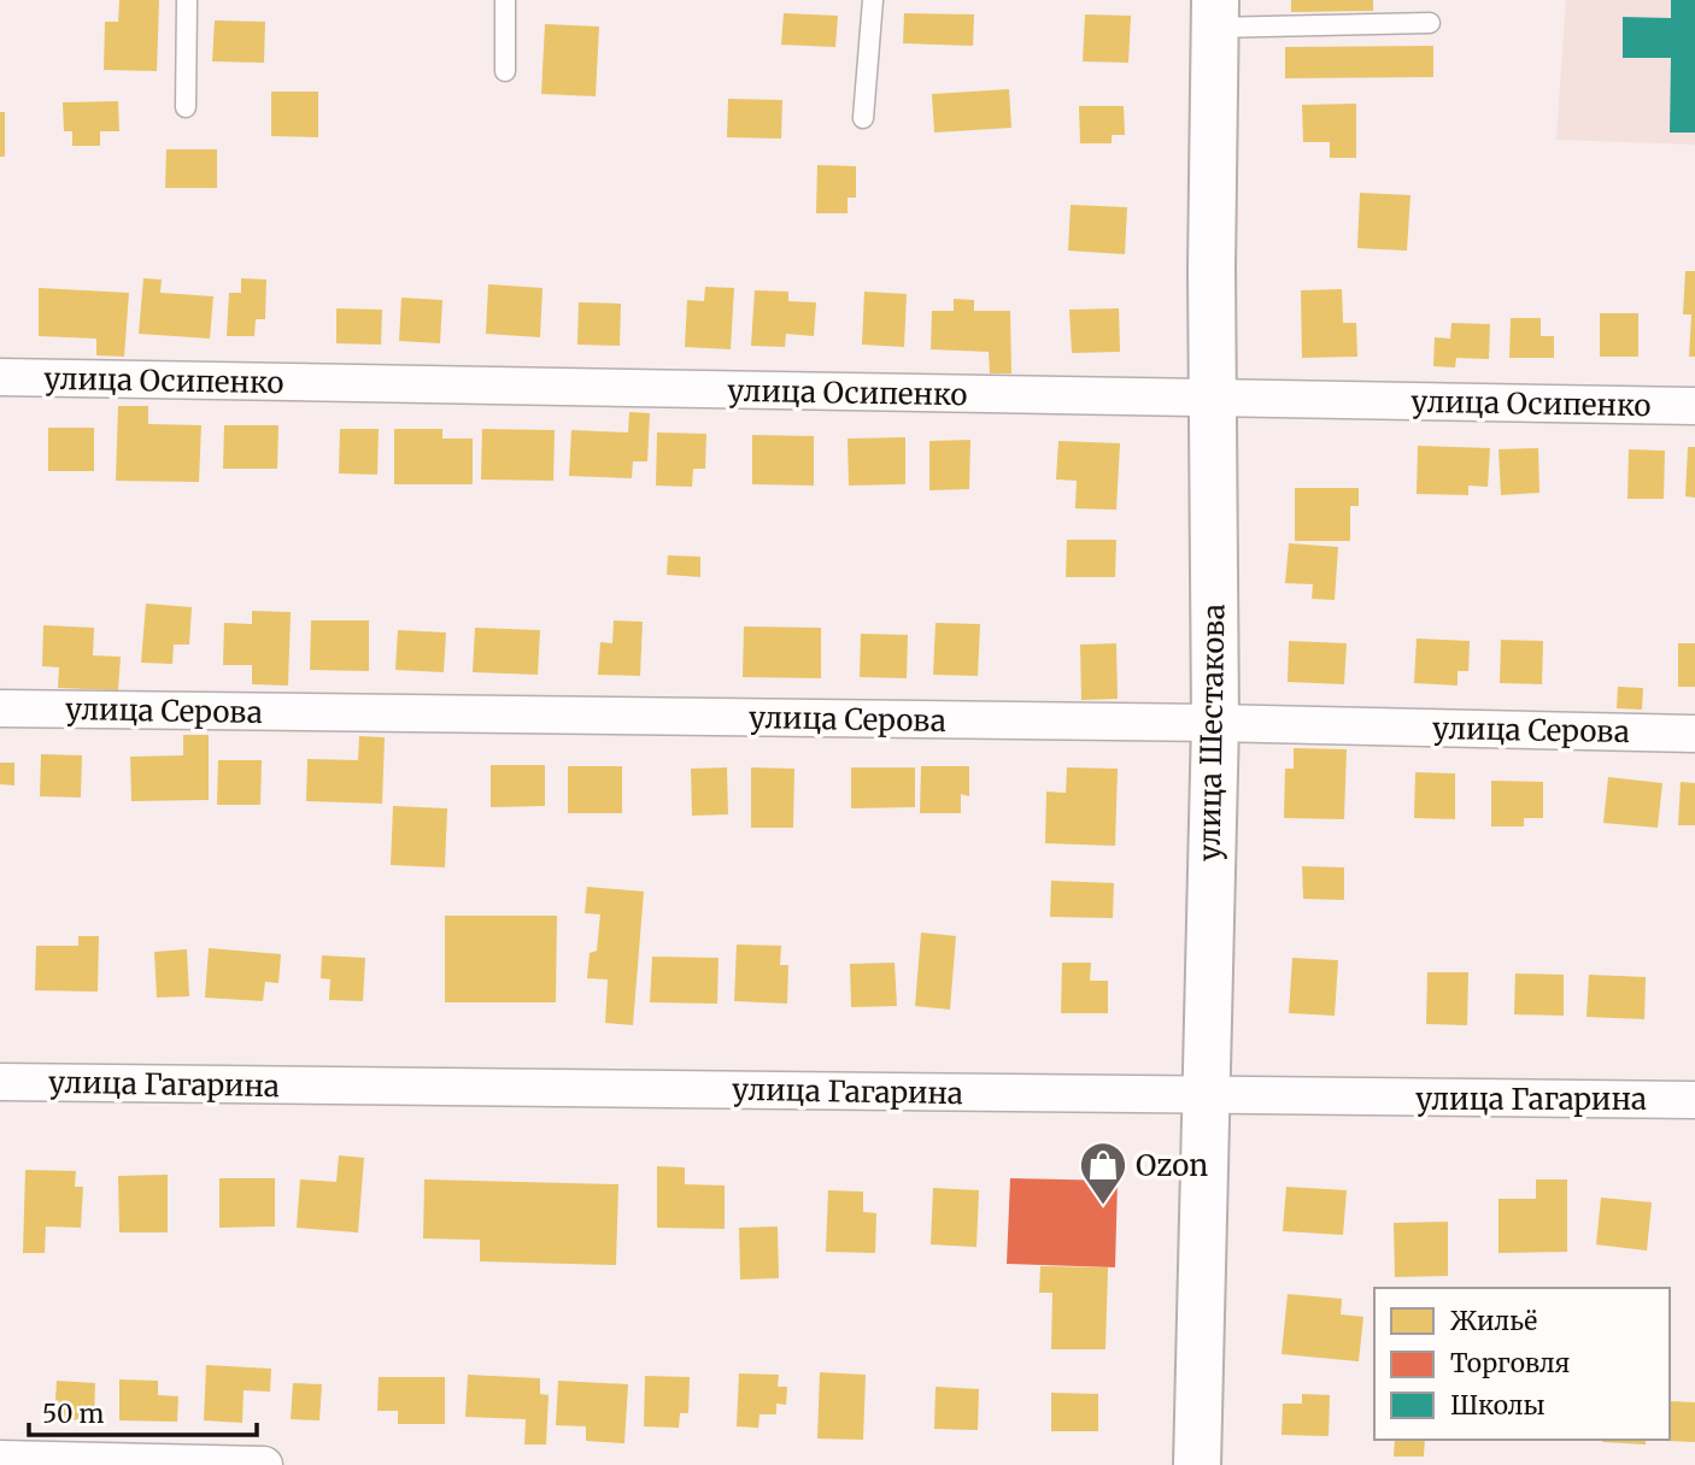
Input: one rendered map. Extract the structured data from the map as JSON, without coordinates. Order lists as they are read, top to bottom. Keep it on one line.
{"streets":{"main road":["улица Шестакова"],"street":["улица Осипенко","улица Серова","улица Гагарина"]},"crossings":[["улица Осипенко","улица Шестакова"],["улица Серова","улица Шестакова"],["улица Шестакова","улица Гагарина"]],"places":{"shop":["Ozon"]},"legend":["Жильё","Торговля","Школы"],"scale_bar":"50 m"}
